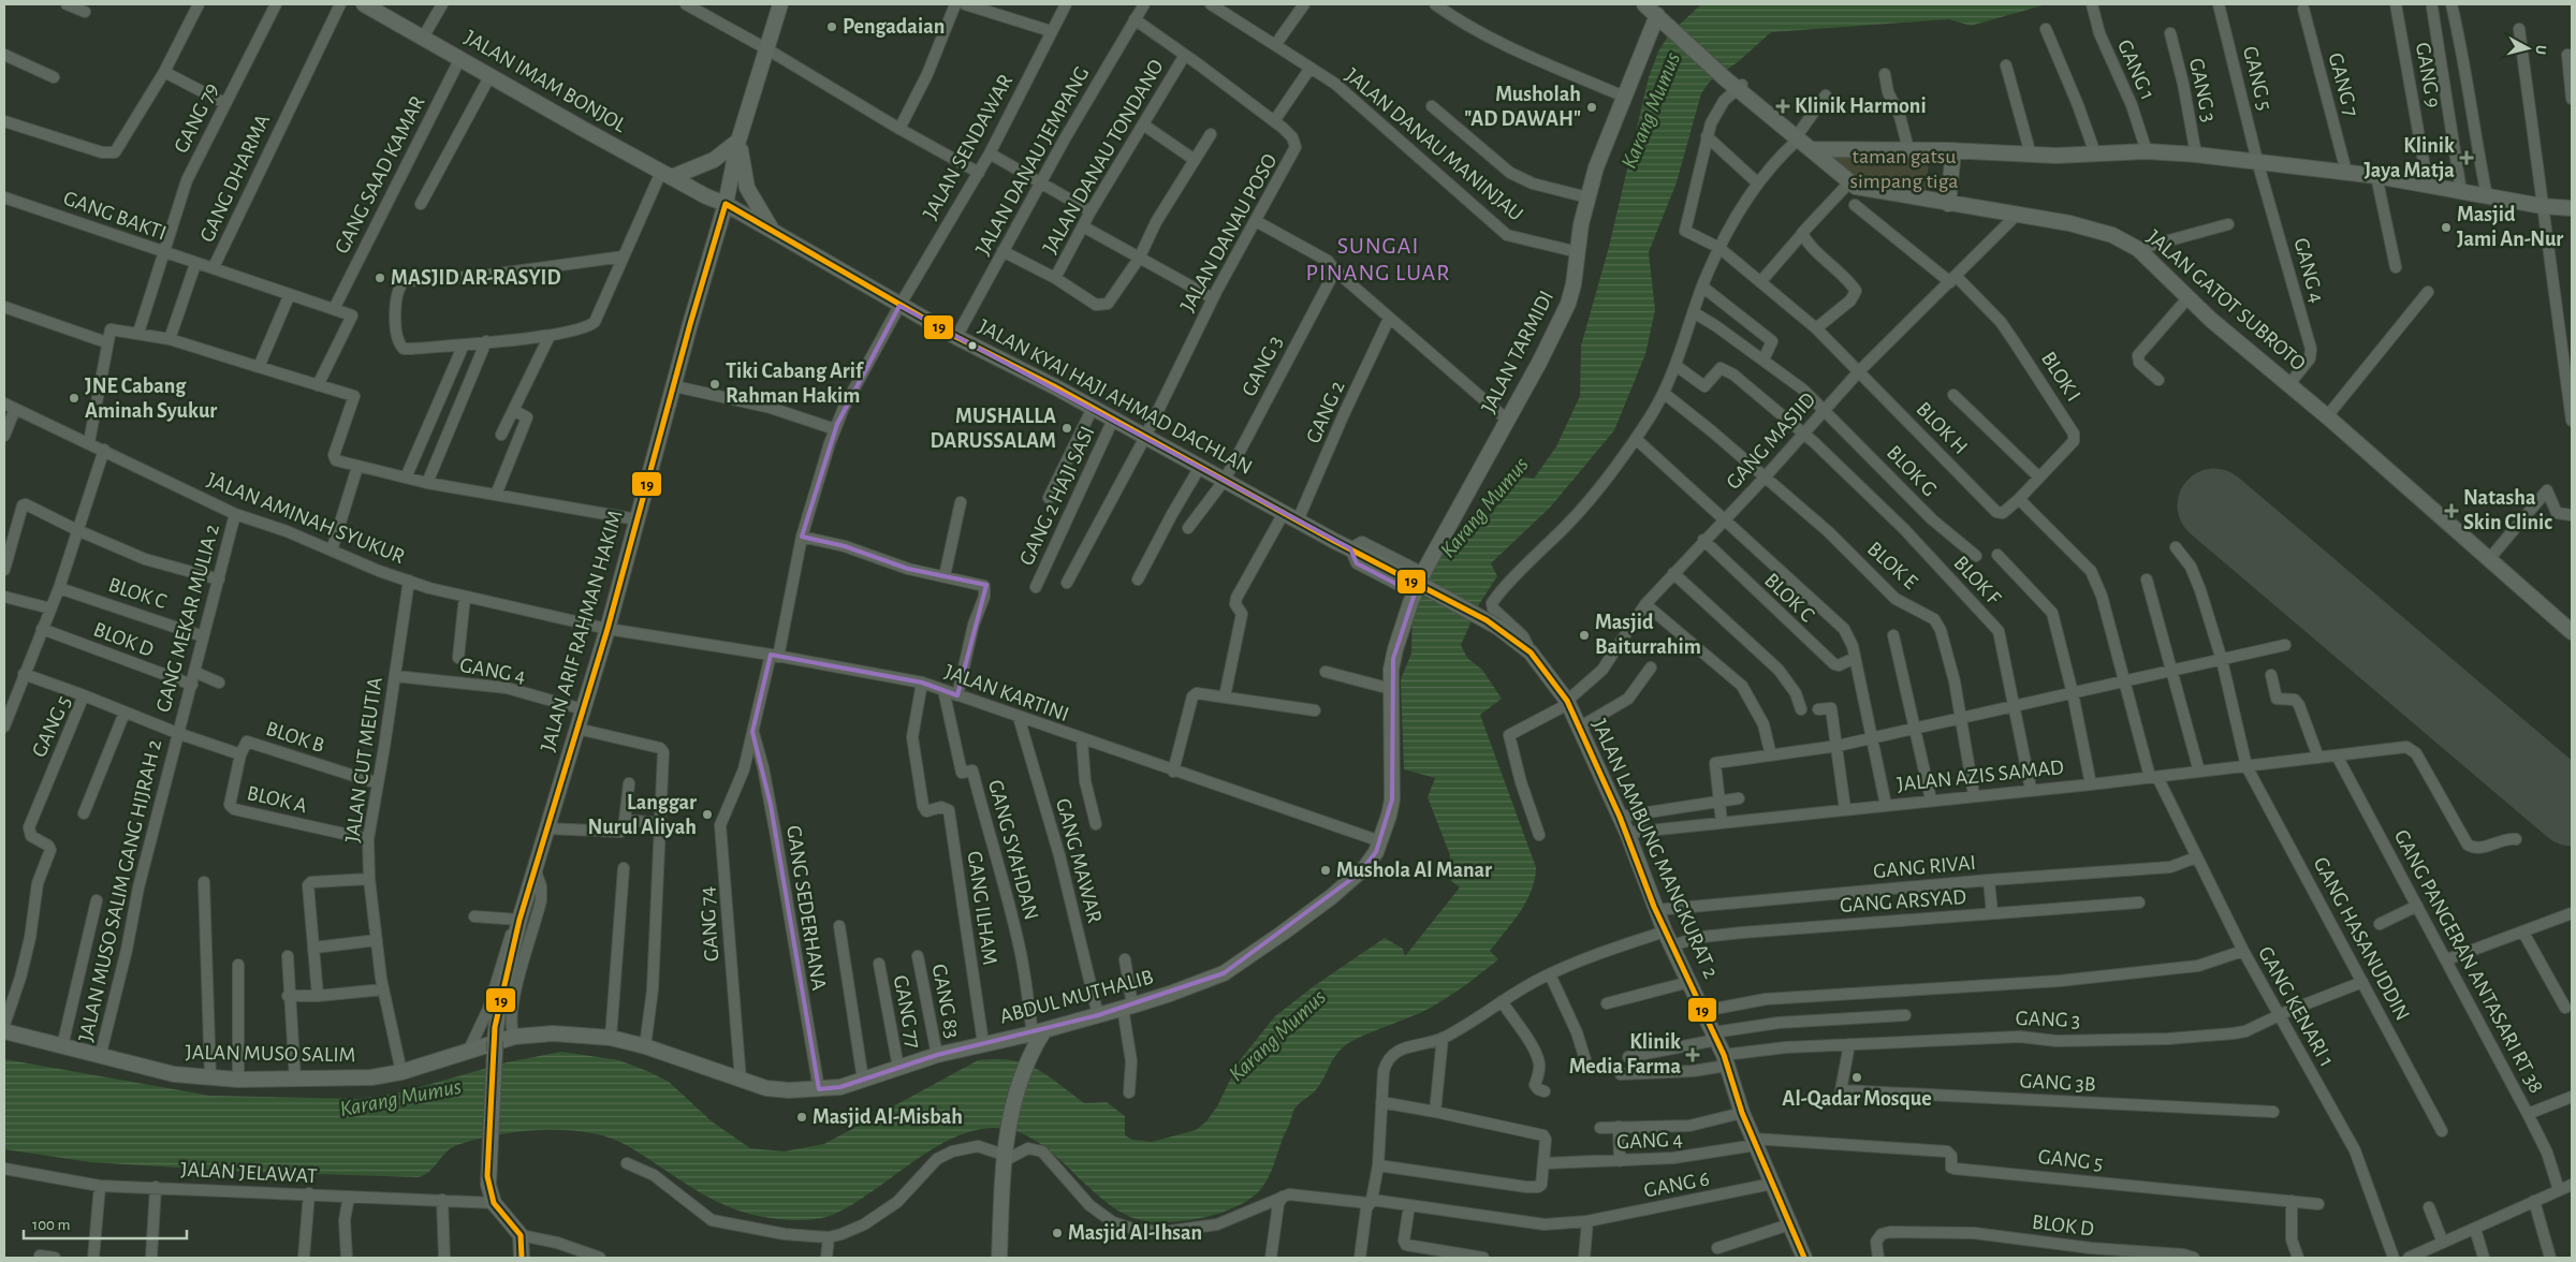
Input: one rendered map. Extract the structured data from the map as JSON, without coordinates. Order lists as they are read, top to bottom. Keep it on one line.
{"streets":{"street":["GANG 1","GANG 9","GANG 5","JALAN IMAM BONJOL","GANG 7","GANG 3","GANG 79","JALAN DANAU MANINJAU","JALAN SENDAWAR","JALAN DANAU TONDANO","JALAN DANAU JEMPANG","GANG SAAD KAMAR","GANG DHARMA","GANG BAKTI","JALAN DANAU POSO","GANG 4","JALAN GATOT SUBROTO","JALAN TARMIDI","BLOK I","JALAN KYAI HAJI AHMAD DACHLAN","GANG 2","BLOK H","GANG MASJID","BLOK G","GANG 2 HAJI SASI","JALAN AMINAH SYUKUR","BLOK E","BLOK F","BLOK C","GANG MEKAR MULIA 2","JALAN ARIF RAHMAN HAKIM","BLOK D","JALAN KARTINI","BLOK B","JALAN CUT MEUTIA","JALAN AZIS SAMAD","BLOK A","JALAN LAMBUNG MANGKURAT 2","GANG SYAHDAN","GANG MAWAR","GANG RIVAI","JALAN MUSO SALIM GANG HIJRAH 2","GANG ARSYAD","GANG SEDERHANA","GANG ILHAM","GANG 74","GANG HASANUDDIN","GANG PANGERAN ANTASARI RT 38","ABDUL MUTHALIB","GANG 83","GANG KENARI 1","GANG 77","JALAN MUSO SALIM","GANG 3B","JALAN JELAWAT","GANG 6"]},"crossings":[["GANG 5","GANG 4"],["GANG 5","GANG MEKAR MULIA 2"],["GANG 5","JALAN MUSO SALIM GANG HIJRAH 2"],["JALAN IMAM BONJOL","GANG SAAD KAMAR"],["JALAN IMAM BONJOL","JALAN KYAI HAJI AHMAD DACHLAN"],["JALAN IMAM BONJOL","JALAN ARIF RAHMAN HAKIM"],["GANG 3","JALAN KYAI HAJI AHMAD DACHLAN"],["GANG 3","JALAN LAMBUNG MANGKURAT 2"],["GANG 3","GANG HASANUDDIN"],["GANG 3","GANG KENARI 1"],["GANG 3","GANG 3B"],["GANG 79","GANG BAKTI"],["JALAN DANAU MANINJAU","JALAN TARMIDI"],["JALAN SENDAWAR","JALAN KYAI HAJI AHMAD DACHLAN"],["JALAN SENDAWAR","GANG SEDERHANA"],["JALAN DANAU TONDANO","JALAN DANAU POSO"],["JALAN DANAU JEMPANG","JALAN DANAU POSO"],["JALAN DANAU JEMPANG","JALAN KYAI HAJI AHMAD DACHLAN"],["GANG SAAD KAMAR","GANG DHARMA"],["GANG DHARMA","GANG BAKTI"],["JALAN DANAU POSO","JALAN KYAI HAJI AHMAD DACHLAN"],["GANG 4","JALAN GATOT SUBROTO"],["GANG 4","JALAN ARIF RAHMAN HAKIM"],["GANG 4","JALAN CUT MEUTIA"],["GANG 4","JALAN LAMBUNG MANGKURAT 2"],["JALAN GATOT SUBROTO","JALAN TARMIDI"],["JALAN GATOT SUBROTO","GANG MASJID"],["JALAN TARMIDI","ABDUL MUTHALIB"],["BLOK I","BLOK H"],["BLOK I","GANG MASJID"],["BLOK I","GANG KENARI 1"],["JALAN KYAI HAJI AHMAD DACHLAN","GANG 2"],["JALAN KYAI HAJI AHMAD DACHLAN","GANG 2 HAJI SASI"],["JALAN KYAI HAJI AHMAD DACHLAN","JALAN ARIF RAHMAN HAKIM"],["JALAN KYAI HAJI AHMAD DACHLAN","JALAN LAMBUNG MANGKURAT 2"],["BLOK H","GANG MASJID"],["GANG MASJID","BLOK G"],["GANG MASJID","BLOK E"],["GANG MASJID","BLOK F"],["GANG MASJID","BLOK C"],["GANG MASJID","JALAN LAMBUNG MANGKURAT 2"],["JALAN AMINAH SYUKUR","GANG MEKAR MULIA 2"],["JALAN AMINAH SYUKUR","JALAN ARIF RAHMAN HAKIM"],["JALAN AMINAH SYUKUR","JALAN KARTINI"],["JALAN AMINAH SYUKUR","JALAN CUT MEUTIA"],["BLOK E","JALAN AZIS SAMAD"],["BLOK F","JALAN AZIS SAMAD"],["BLOK C","GANG MEKAR MULIA 2"],["GANG MEKAR MULIA 2","BLOK D"],["GANG MEKAR MULIA 2","JALAN MUSO SALIM GANG HIJRAH 2"],["JALAN ARIF RAHMAN HAKIM","JALAN KARTINI"],["JALAN ARIF RAHMAN HAKIM","ABDUL MUTHALIB"],["JALAN ARIF RAHMAN HAKIM","JALAN MUSO SALIM"],["JALAN ARIF RAHMAN HAKIM","JALAN JELAWAT"],["JALAN KARTINI","GANG SYAHDAN"],["JALAN KARTINI","GANG MAWAR"],["JALAN KARTINI","GANG SEDERHANA"],["JALAN KARTINI","GANG ILHAM"],["JALAN KARTINI","ABDUL MUTHALIB"],["BLOK B","JALAN CUT MEUTIA"],["BLOK B","BLOK A"],["JALAN CUT MEUTIA","BLOK A"],["JALAN CUT MEUTIA","JALAN MUSO SALIM"],["JALAN AZIS SAMAD","JALAN LAMBUNG MANGKURAT 2"],["JALAN AZIS SAMAD","GANG HASANUDDIN"],["JALAN AZIS SAMAD","GANG PANGERAN ANTASARI RT 38"],["JALAN AZIS SAMAD","GANG KENARI 1"],["JALAN LAMBUNG MANGKURAT 2","GANG RIVAI"],["JALAN LAMBUNG MANGKURAT 2","GANG ARSYAD"],["JALAN LAMBUNG MANGKURAT 2","GANG 6"],["GANG SYAHDAN","ABDUL MUTHALIB"],["GANG MAWAR","ABDUL MUTHALIB"],["GANG RIVAI","GANG KENARI 1"],["JALAN MUSO SALIM GANG HIJRAH 2","JALAN MUSO SALIM"],["GANG SEDERHANA","GANG 74"],["GANG SEDERHANA","ABDUL MUTHALIB"],["GANG ILHAM","ABDUL MUTHALIB"],["GANG 74","ABDUL MUTHALIB"],["ABDUL MUTHALIB","GANG 83"],["ABDUL MUTHALIB","GANG 77"],["ABDUL MUTHALIB","JALAN MUSO SALIM"]],"districts":["SUNGAI PINANG LUAR"],"water":["Karang Mumus"],"parks":["taman gatsu simpang tiga"],"places":{"other":["Pengadaian","Musholah \"AD DAWAH\"","Masjid Jami An-Nur","MASJID AR-RASYID","Tiki Cabang Arif Rahman Hakim","JNE Cabang Aminah Syukur","MUSHALLA DARUSSALAM","Masjid Baiturrahim","Langgar Nurul Aliyah","Mushola Al Manar","Al-Qadar Mosque","Masjid Al-Misbah","Masjid Al-Ihsan"],"health":["Klinik Harmoni","Klinik Jaya Matja","Natasha Skin Clinic","Klinik Media Farma"]},"lines":["transit line 19"],"scale_bar":"100 m","north":"right"}
